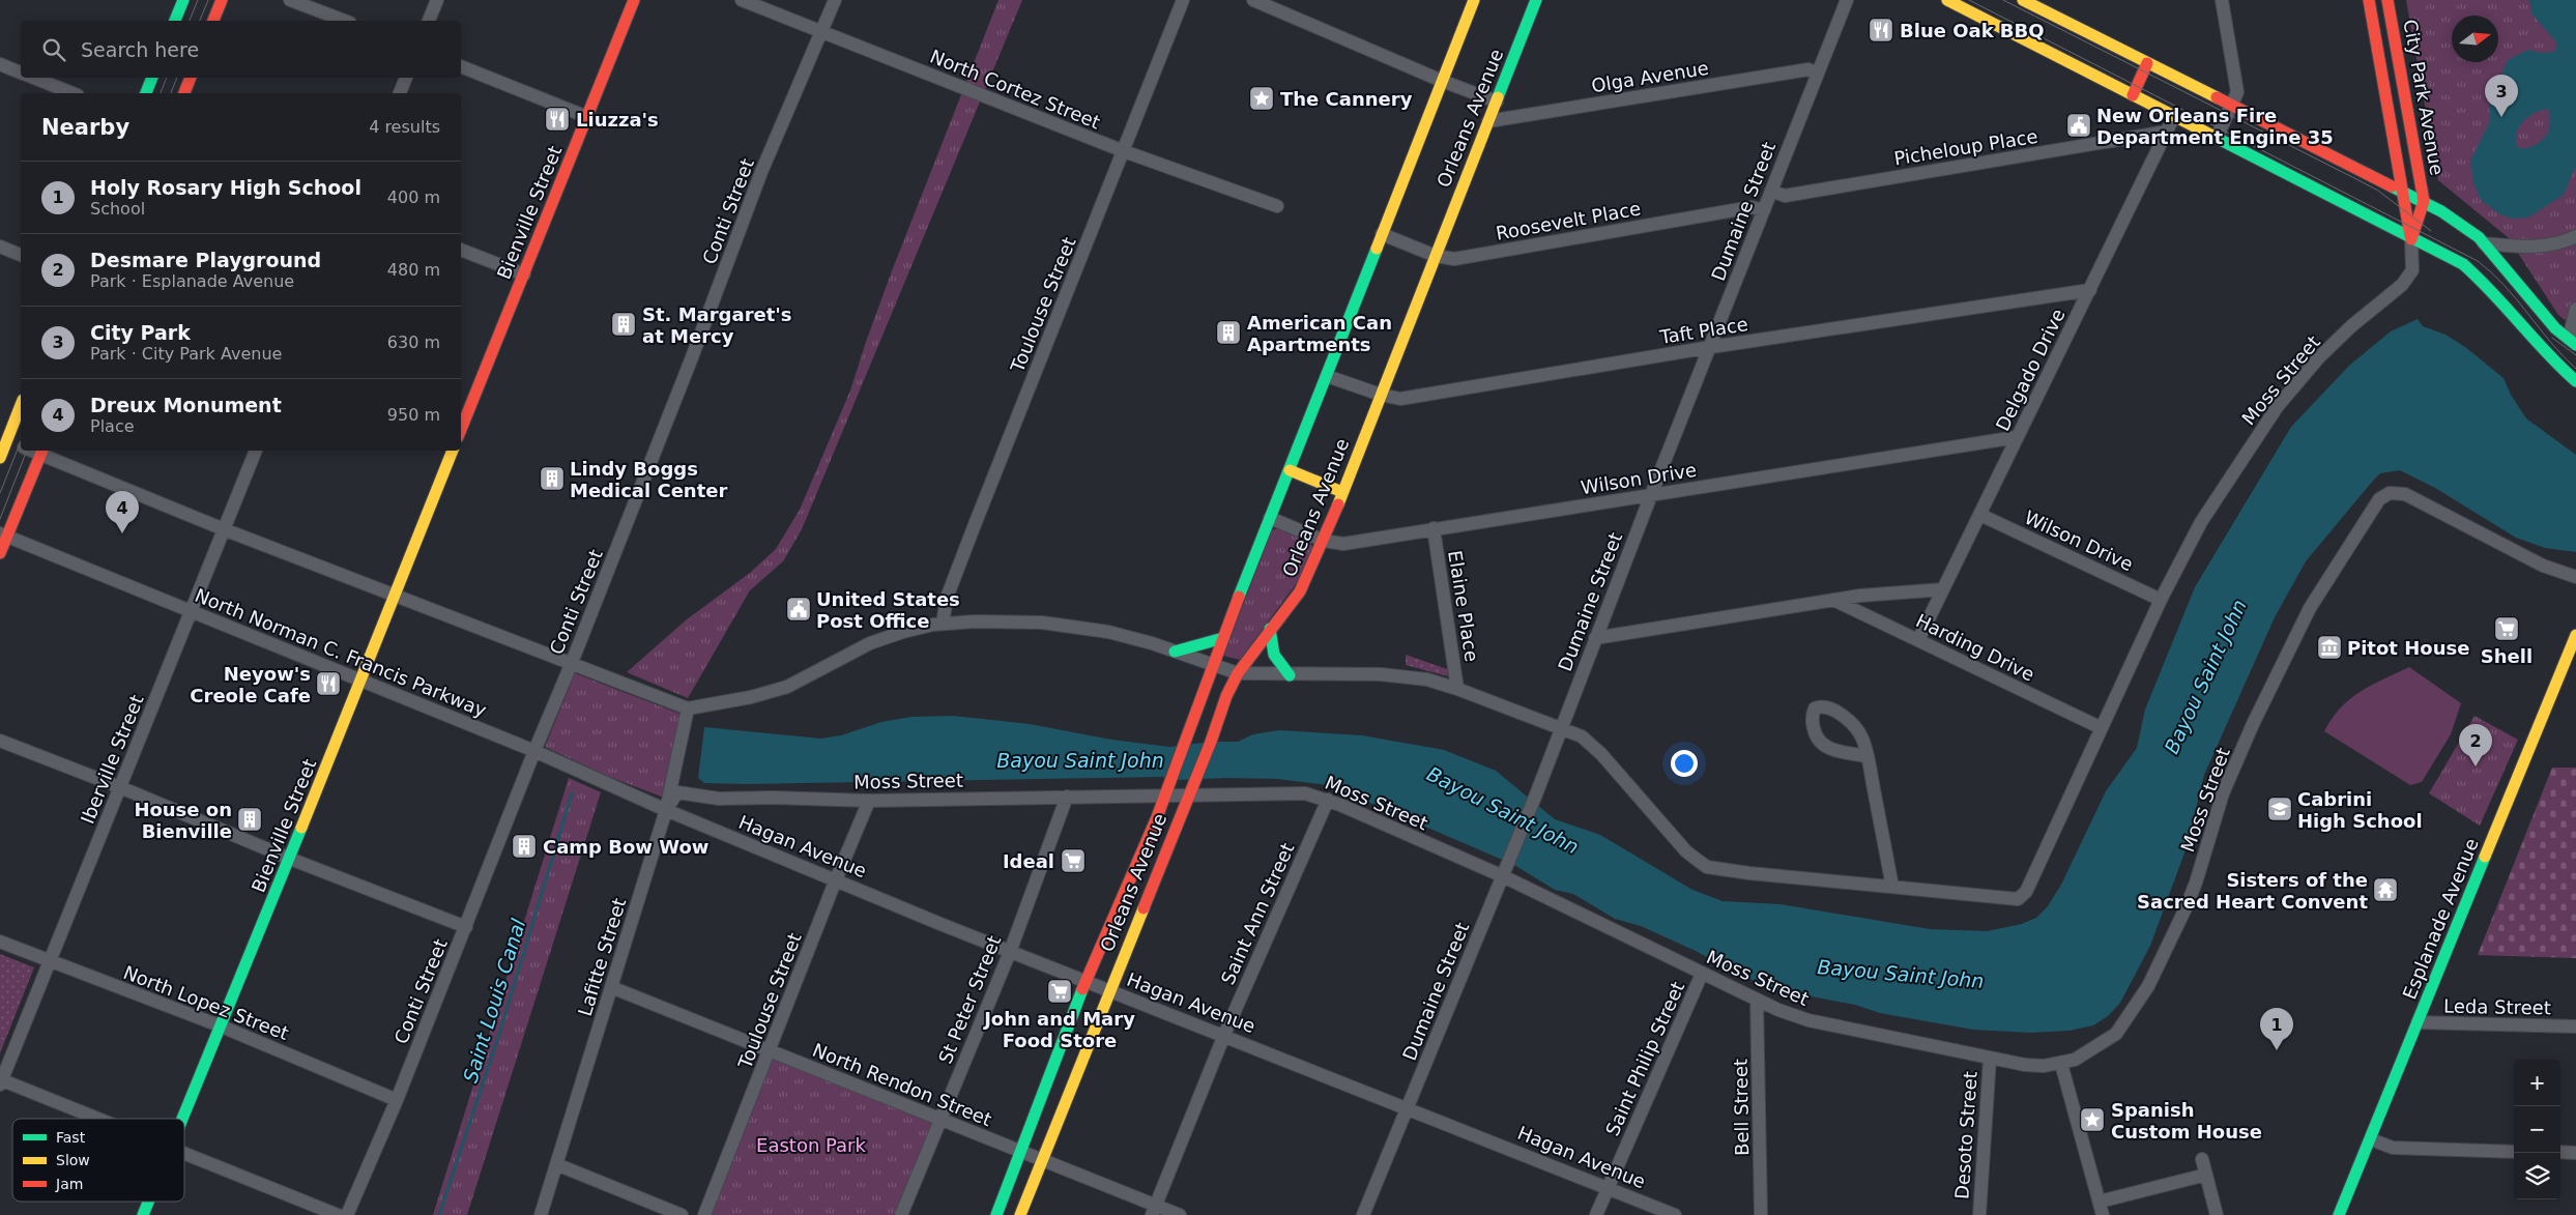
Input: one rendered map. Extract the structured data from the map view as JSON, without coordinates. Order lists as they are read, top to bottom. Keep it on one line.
{"streets":{"street":["Olga Avenue","North Cortez Street","City Park Avenue","Orleans Avenue","Picheloup Place","Conti Street","Dumaine Street","Bienville Street","Roosevelt Place","Toulouse Street","Taft Place","Delgado Drive","Moss Street","Wilson Drive","Elaine Place","Harding Drive","North Norman C. Francis Parkway","Iberville Street","Hagan Avenue","Saint Ann Street","Esplanade Avenue","Lafitte Street","St Peter Street","North Lopez Street","Leda Street","Saint Philip Street","North Rendon Street","Bell Street","Desoto Street"]},"crossings":[["Olga Avenue","Orleans Avenue"],["Olga Avenue","Dumaine Street"],["North Cortez Street","Conti Street"],["North Cortez Street","Toulouse Street"],["City Park Avenue","Moss Street"],["Orleans Avenue","Roosevelt Place"],["Orleans Avenue","Taft Place"],["Orleans Avenue","Moss Street"],["Orleans Avenue","Wilson Drive"],["Orleans Avenue","Hagan Avenue"],["Orleans Avenue","North Rendon Street"],["Picheloup Place","Dumaine Street"],["Picheloup Place","Delgado Drive"],["Conti Street","North Norman C. Francis Parkway"],["Conti Street","North Lopez Street"],["Dumaine Street","Roosevelt Place"],["Dumaine Street","Taft Place"],["Dumaine Street","Moss Street"],["Dumaine Street","Wilson Drive"],["Dumaine Street","Harding Drive"],["Dumaine Street","Hagan Avenue"],["Bienville Street","North Norman C. Francis Parkway"],["Bienville Street","North Lopez Street"],["Toulouse Street","Moss Street"],["Toulouse Street","Hagan Avenue"],["Toulouse Street","North Rendon Street"],["Taft Place","Delgado Drive"],["Delgado Drive","Wilson Drive"],["Delgado Drive","Harding Drive"],["Moss Street","Wilson Drive"],["Moss Street","Elaine Place"],["Moss Street","Harding Drive"],["Moss Street","North Norman C. Francis Parkway"],["Moss Street","Hagan Avenue"],["Moss Street","Saint Ann Street"],["Moss Street","Lafitte Street"],["Moss Street","St Peter Street"],["Moss Street","Saint Philip Street"],["Moss Street","Bell Street"],["Moss Street","Desoto Street"],["Wilson Drive","Elaine Place"],["North Norman C. Francis Parkway","Iberville Street"],["North Norman C. Francis Parkway","Hagan Avenue"],["North Norman C. Francis Parkway","Lafitte Street"],["Iberville Street","North Lopez Street"],["Hagan Avenue","Saint Ann Street"],["Hagan Avenue","Lafitte Street"],["Hagan Avenue","St Peter Street"],["Hagan Avenue","Saint Philip Street"],["Saint Ann Street","North Rendon Street"],["Esplanade Avenue","Leda Street"],["Lafitte Street","North Rendon Street"],["St Peter Street","North Rendon Street"]],"water":["Bayou Saint John","Saint Louis Canal"],"parks":["Easton Park"],"places":{"restaurant":["Blue Oak BBQ","Liuzza's","Neyow's Creole Cafe"],"place":["The Cannery","Spanish Custom House"],"public building":["New Orleans Fire Department Engine 35","United States Post Office"],"building":["St. Margaret's at Mercy","American Can Apartments","Lindy Boggs Medical Center","House on Bienville","Camp Bow Wow"],"supermarket":["Shell","Ideal","John and Mary Food Store"],"museum":["Pitot House"],"school or university":["Cabrini High School"],"temple":["Sisters of the Sacred Heart Convent"]},"legend":["Fast","Slow","Jam"],"north":"right","page":{"search":"Search here","pins":["3","4","2","1"],"heading":["Nearby","4 results"],"list":[{"mark":"1","name":"Holy Rosary High School","note":"School","value":"400 m"},{"mark":"2","name":"Desmare Playground","note":"Park · Esplanade Avenue","value":"480 m"},{"mark":"3","name":"City Park","note":"Park · City Park Avenue","value":"630 m"},{"mark":"4","name":"Dreux Monument","note":"Place","value":"950 m"}],"map_buttons":["+","−"]}}
